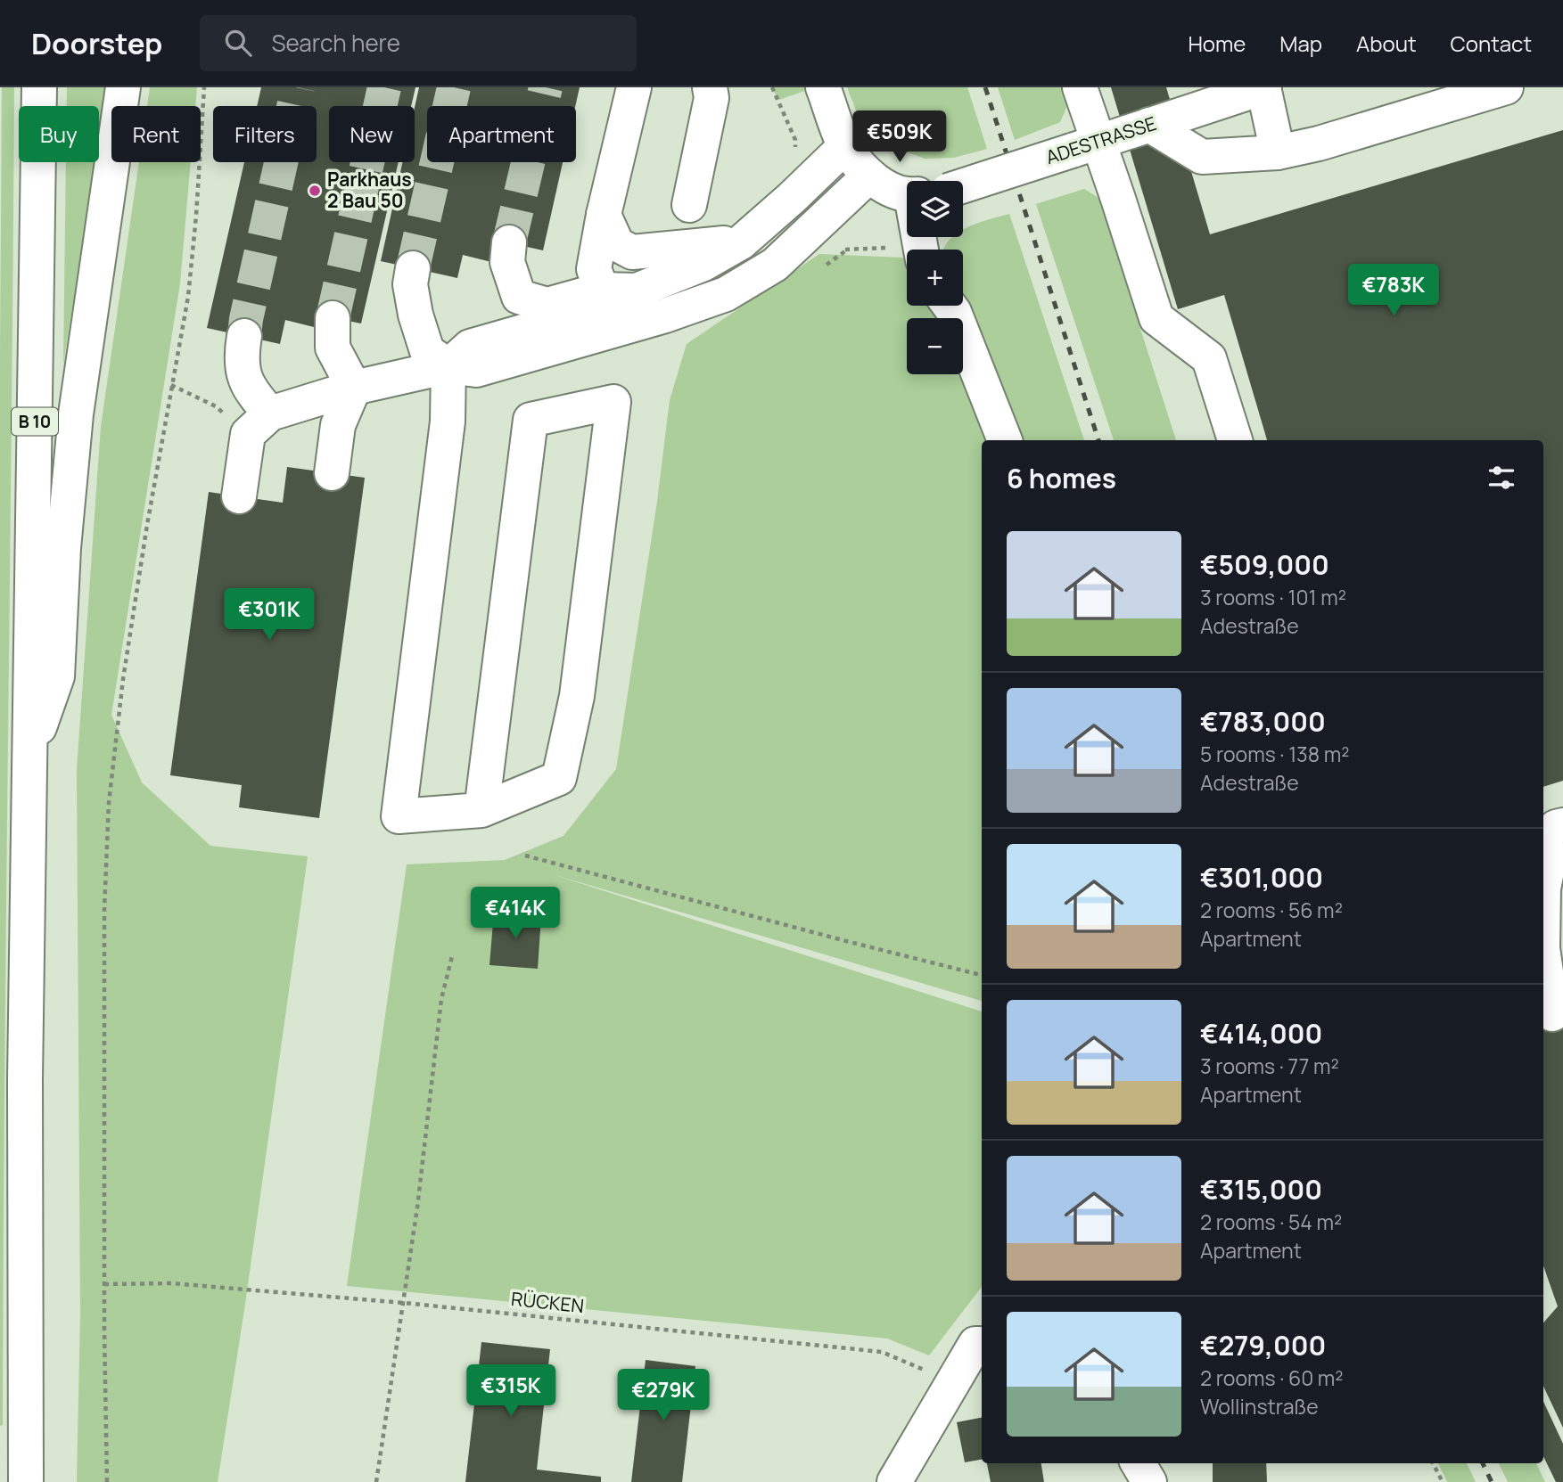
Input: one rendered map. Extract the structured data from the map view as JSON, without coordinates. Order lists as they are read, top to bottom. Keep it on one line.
{"streets":{"main road":["ADESTRASSE","B 10"],"path":["RÜCKEN"]},"places":["Parkhaus 2 Bau 50"],"page":{"header":"Doorstep","search":"Search here","nav":["Home","Map","About","Contact"],"chip":["Buy","Rent","Filters","New","Apartment"],"price":["€509K","€783K","€301K","€414K","€315K","€279K"],"map_buttons":["+","−"],"heading":"6 homes","list":[{"name":"€509,000","note":"3 rooms · 101 m² · Adestraße"},{"name":"€783,000","note":"5 rooms · 138 m² · Adestraße"},{"name":"€301,000","note":"2 rooms · 56 m² · Apartment"},{"name":"€414,000","note":"3 rooms · 77 m² · Apartment"},{"name":"€315,000","note":"2 rooms · 54 m² · Apartment"},{"name":"€279,000","note":"2 rooms · 60 m² · Wollinstraße"}]}}
